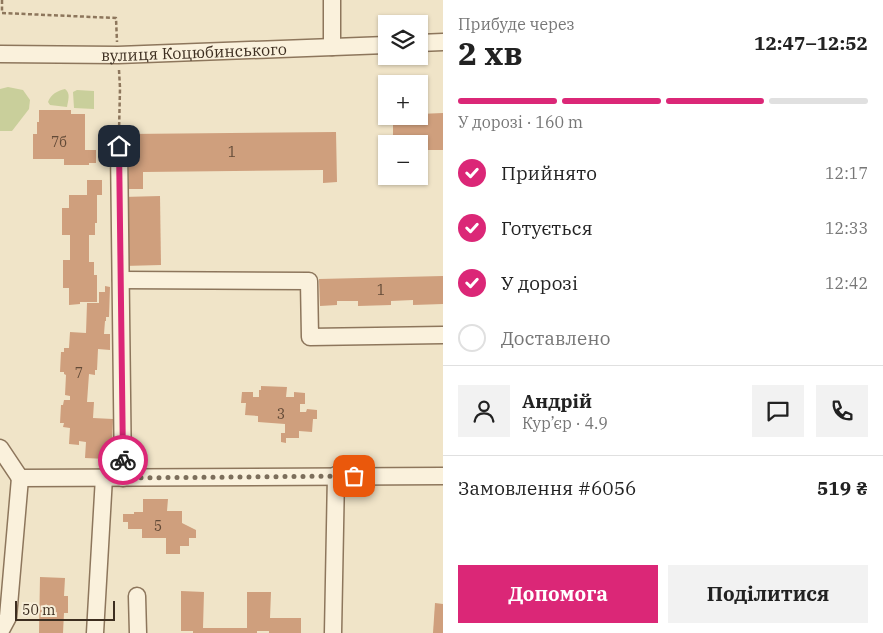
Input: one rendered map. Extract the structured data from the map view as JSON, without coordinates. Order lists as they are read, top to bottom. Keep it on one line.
{"streets":{"street":["вулиця Коцюбинського"]},"house_numbers":["7б","1","1","7","3","5"],"scale_bar":"50 m","page":{"heading":["2 хв","Прибуде через","12:47–12:52"],"panel":["Андрій","Кур’єр · 4.9","Замовлення #6056","519 ₴"],"map_buttons":["+","−"],"bar":"У дорозі · 160 m","list":[["Прийнято","12:17"],["Готується","12:33"],["У дорозі","12:42"],"Доставлено"],"buttons":["Допомога","Поділитися"],"scale":"50 m"}}
